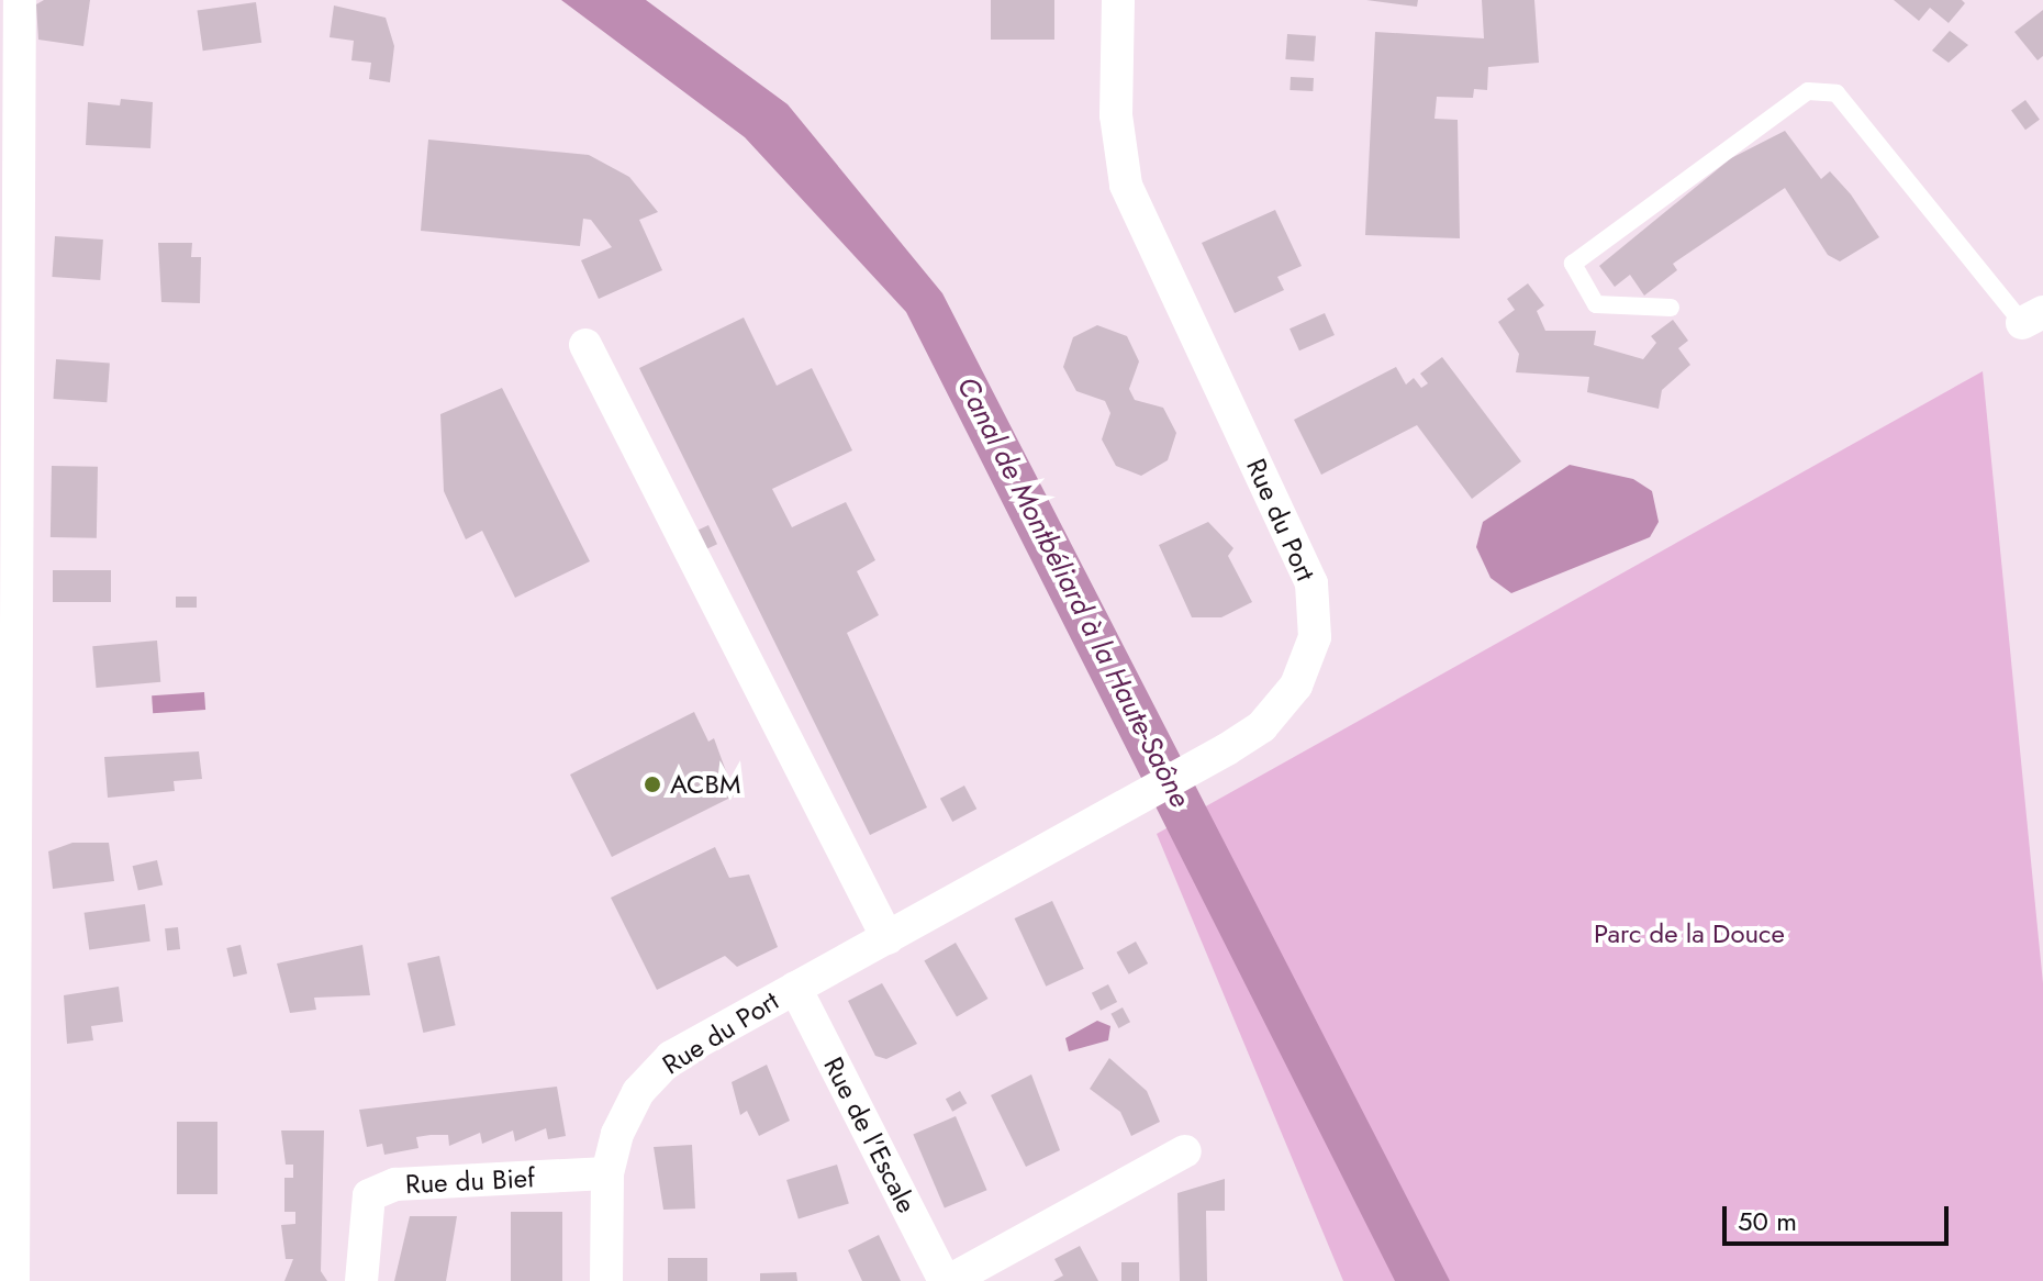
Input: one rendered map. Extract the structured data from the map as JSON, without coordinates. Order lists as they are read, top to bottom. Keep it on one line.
{"streets":{"street":["Rue du Port","Rue de l'Escale","Rue du Bief"]},"crossings":[["Rue du Port","Rue de l'Escale"],["Rue du Port","Rue du Bief"]],"water":["Canal de Montbéliard à la Haute-Saône"],"parks":["Parc de la Douce"],"places":["ACBM"],"scale_bar":"50 m"}
